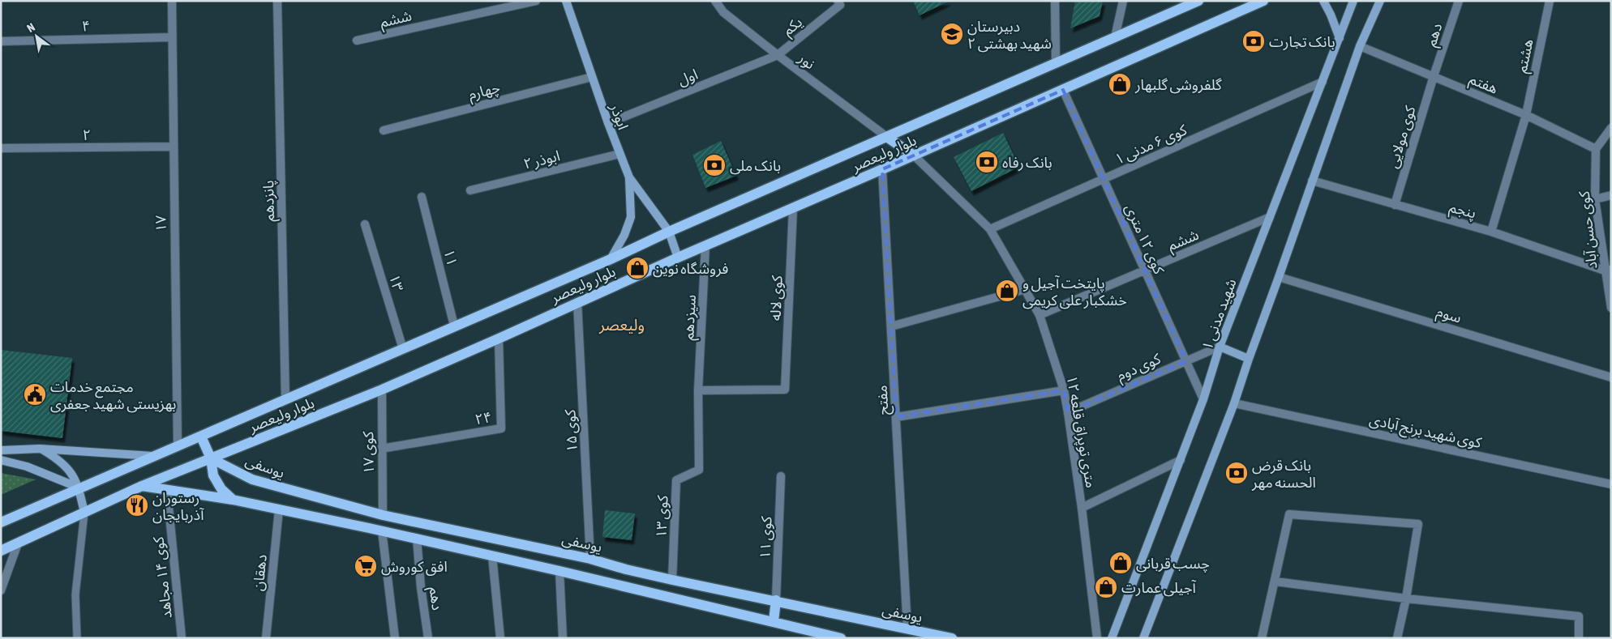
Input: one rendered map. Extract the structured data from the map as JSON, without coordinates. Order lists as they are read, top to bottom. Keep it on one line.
{"streets":{"main road":["ابوذر","بلوار ولیعصر","شهید مدنی ۱","یوسفی"],"street":["ششم","۴","یکم","دهم","هشتم","نور","اول","هفتم","چهارم","۲","کوی مولایی","کوی ۶ مدنی ۱","۲ ابوذر","پانزدهم","پنجم","۱۷","کوی حسن آباد","کوی ۱۲ متری","۱۱","۱۳","کوی لاله","سوم","سیزدهم","کوی دوم","مفتح","۲۴","کوی ۱۵","کوی شهید برنج آبادی","۱۲ متری توپراق قلعه","کوی ۱۷","کوی ۱۳","کوی ۱۱","دهقان","کوی ۱۴ مجاهد"]},"crossings":[["ششم","کوی ۱۲ متری"],["ششم","شهید مدنی ۱"],["ششم","۱۲ متری توپراق قلعه"],["۴","۱۷"],["یکم","نور"],["یکم","اول"],["دهم","هفتم"],["دهم","کوی مولایی"],["هشتم","هفتم"],["هشتم","پنجم"],["نور","اول"],["نور","بلوار ولیعصر"],["اول","ابوذر"],["هفتم","کوی مولایی"],["هفتم","کوی حسن آباد"],["چهارم","ابوذر"],["ابوذر","بلوار ولیعصر"],["ابوذر","۲ ابوذر"],["۲","۱۷"],["کوی مولایی","پنجم"],["کوی ۶ مدنی ۱","کوی ۱۲ متری"],["کوی ۶ مدنی ۱","شهید مدنی ۱"],["کوی ۶ مدنی ۱","۱۲ متری توپراق قلعه"],["بلوار ولیعصر","پانزدهم"],["بلوار ولیعصر","۱۷"],["بلوار ولیعصر","کوی ۱۲ متری"],["بلوار ولیعصر","۱۱"],["بلوار ولیعصر","۱۳"],["بلوار ولیعصر","کوی لاله"],["بلوار ولیعصر","سیزدهم"],["بلوار ولیعصر","مفتح"],["بلوار ولیعصر","۲۴"],["بلوار ولیعصر","کوی ۱۵"],["بلوار ولیعصر","۱۲ متری توپراق قلعه"],["بلوار ولیعصر","کوی ۱۷"],["بلوار ولیعصر","یوسفی"],["پنجم","کوی حسن آباد"],["کوی ۱۲ متری","شهید مدنی ۱"],["کوی ۱۲ متری","کوی دوم"],["کوی لاله","سیزدهم"],["شهید مدنی ۱","کوی دوم"],["سیزدهم","کوی ۱۳"],["کوی دوم","۱۲ متری توپراق قلعه"],["مفتح","یوسفی"],["۲۴","کوی ۱۷"],["کوی ۱۵","یوسفی"],["کوی ۱۷","یوسفی"],["یوسفی","کوی ۱۳"],["یوسفی","کوی ۱۱"]],"districts":["ولیعصر"],"places":{"school or university":["دبیرستان شهید بهشتی ۲"],"bank":["بانک تجارت","بانک رفاه","بانک ملی","بانک قرض الحسنه مهر"],"shop":["گلفروشی گلبهار","فروشگاه نوین","پایتخت آجیل و خشکبار علی کریمی","چسب قربانی","آجیلی عمارت"],"public building":["مجتمع خدمات بهزیستی شهید جعفری"],"restaurant":["رستوران آذربایجان"],"supermarket":["افق کوروش"]},"north":"top left"}
